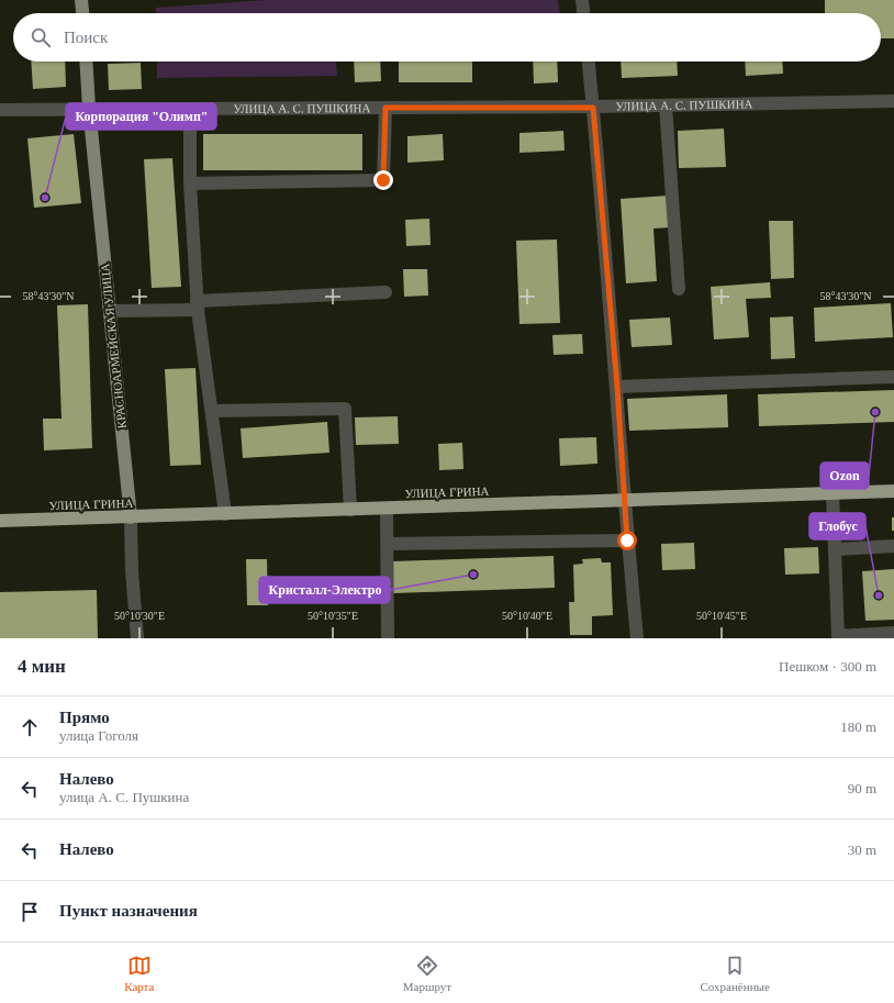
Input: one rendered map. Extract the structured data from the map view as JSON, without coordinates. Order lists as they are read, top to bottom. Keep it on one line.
{"streets":{"highway":["УЛИЦА ГРИНА"],"main road":["КРАСНОАРМЕЙСКАЯ УЛИЦА"],"street":["УЛИЦА А. С. ПУШКИНА"]},"crossings":[["УЛИЦА А. С. ПУШКИНА","КРАСНОАРМЕЙСКАЯ УЛИЦА"],["КРАСНОАРМЕЙСКАЯ УЛИЦА","УЛИЦА ГРИНА"]],"places":["Корпорация \"Олимп\"","Ozon","Кристалл-Электро","Глобус"],"page":{"search":"Поиск","heading":["4 мин","Пешком · 300 m"],"list":[["Прямо","улица Гоголя","180 m"],["Налево","улица А. С. Пушкина","90 m"],["Налево","30 m"],"Пункт назначения"],"nav":["Карта","Маршрут","Сохранённые"]},"coordinates":["58°43'30\"N","50°10'30\"E","50°10'35\"E","50°10'40\"E","50°10'45\"E"]}
